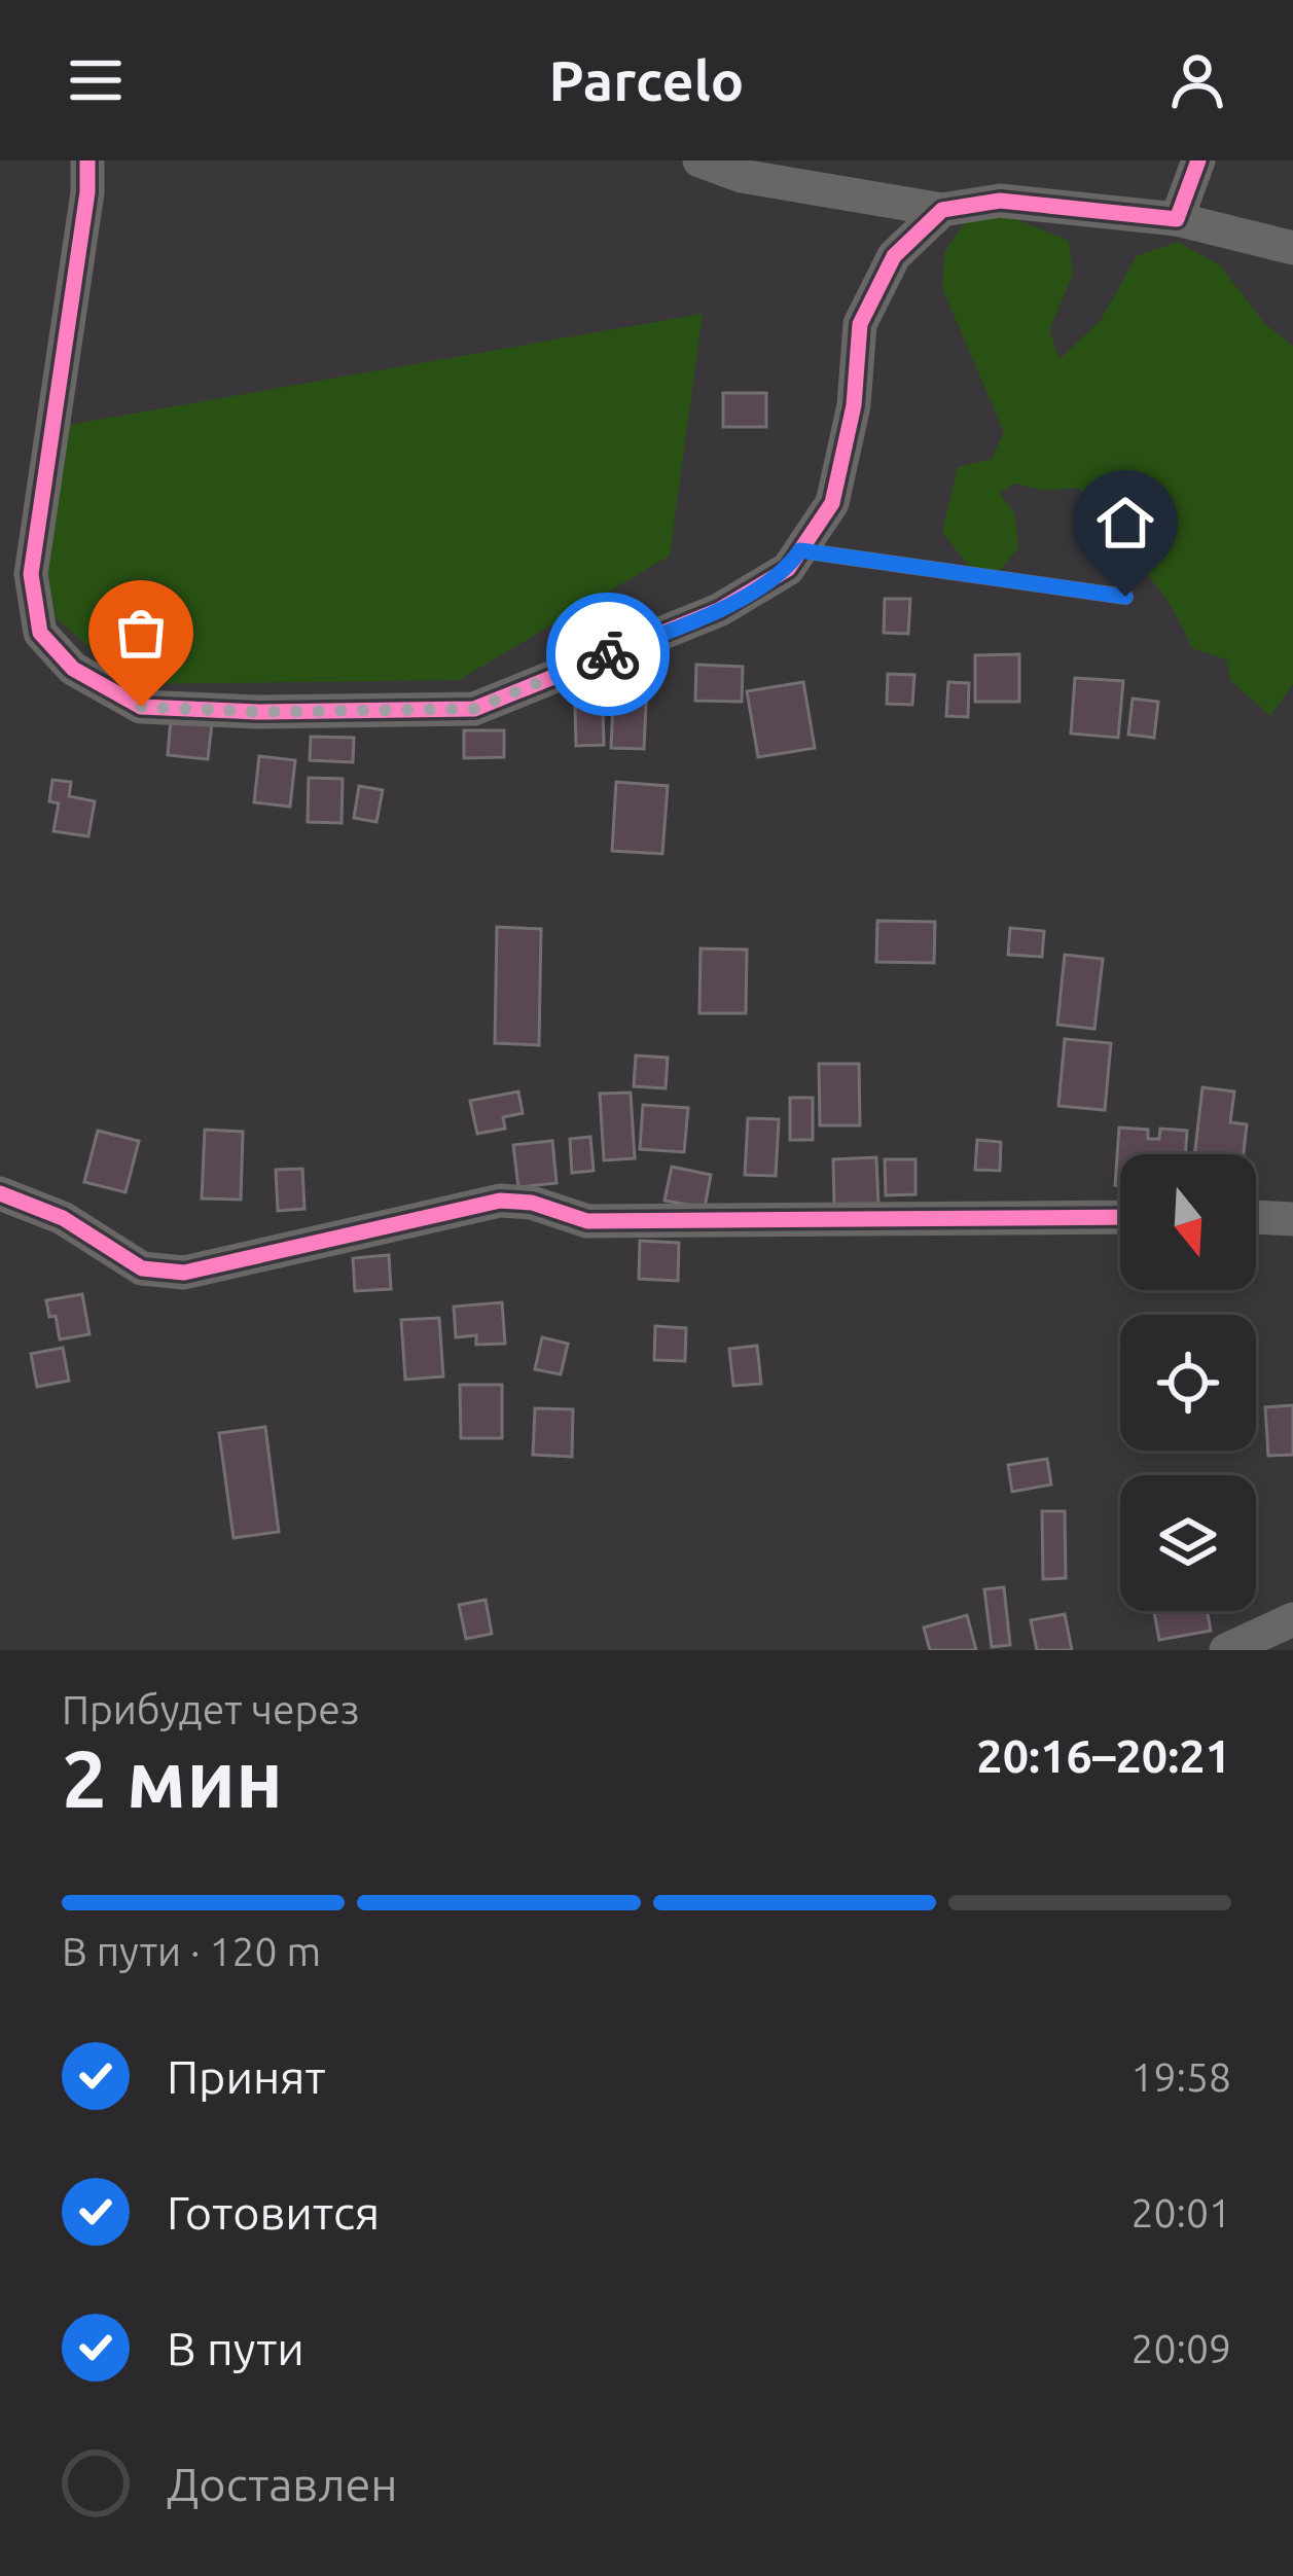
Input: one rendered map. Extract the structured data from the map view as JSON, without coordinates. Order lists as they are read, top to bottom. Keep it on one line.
{"north":"bottom","page":{"header":"Parcelo","heading":["2 мин","Прибудет через","20:16–20:21"],"bar":"В пути · 120 m","list":[["Принят","19:58"],["Готовится","20:01"],["В пути","20:09"],"Доставлен"]}}
